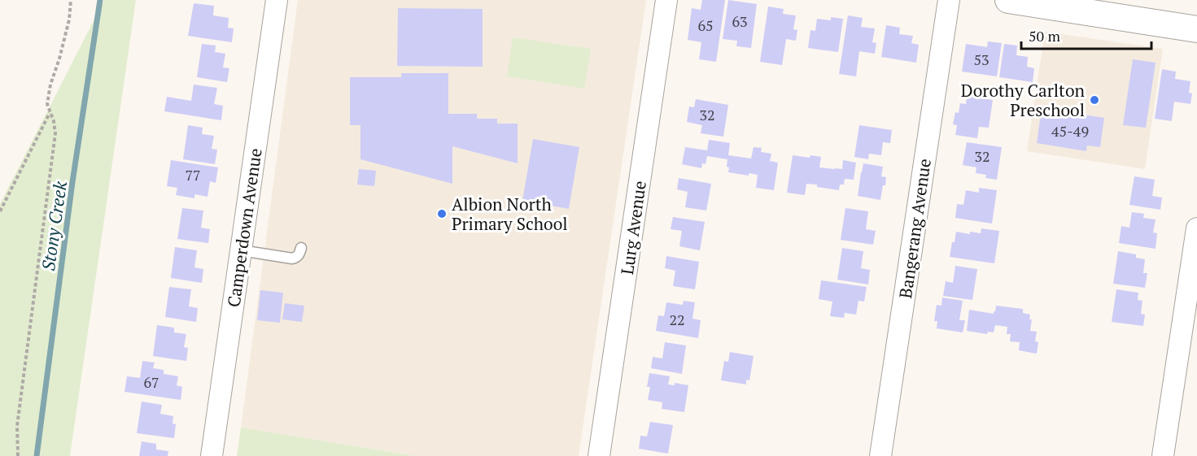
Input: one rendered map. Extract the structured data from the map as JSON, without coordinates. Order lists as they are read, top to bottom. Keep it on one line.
{"streets":{"street":["Camperdown Avenue","Lurg Avenue","Bangerang Avenue"]},"water":["Stony Creek"],"places":["Dorothy Carlton Preschool","Albion North Primary School"],"house_numbers":["63","65","53","32","45-49","32","77","22","67"],"scale_bar":"50 m"}
